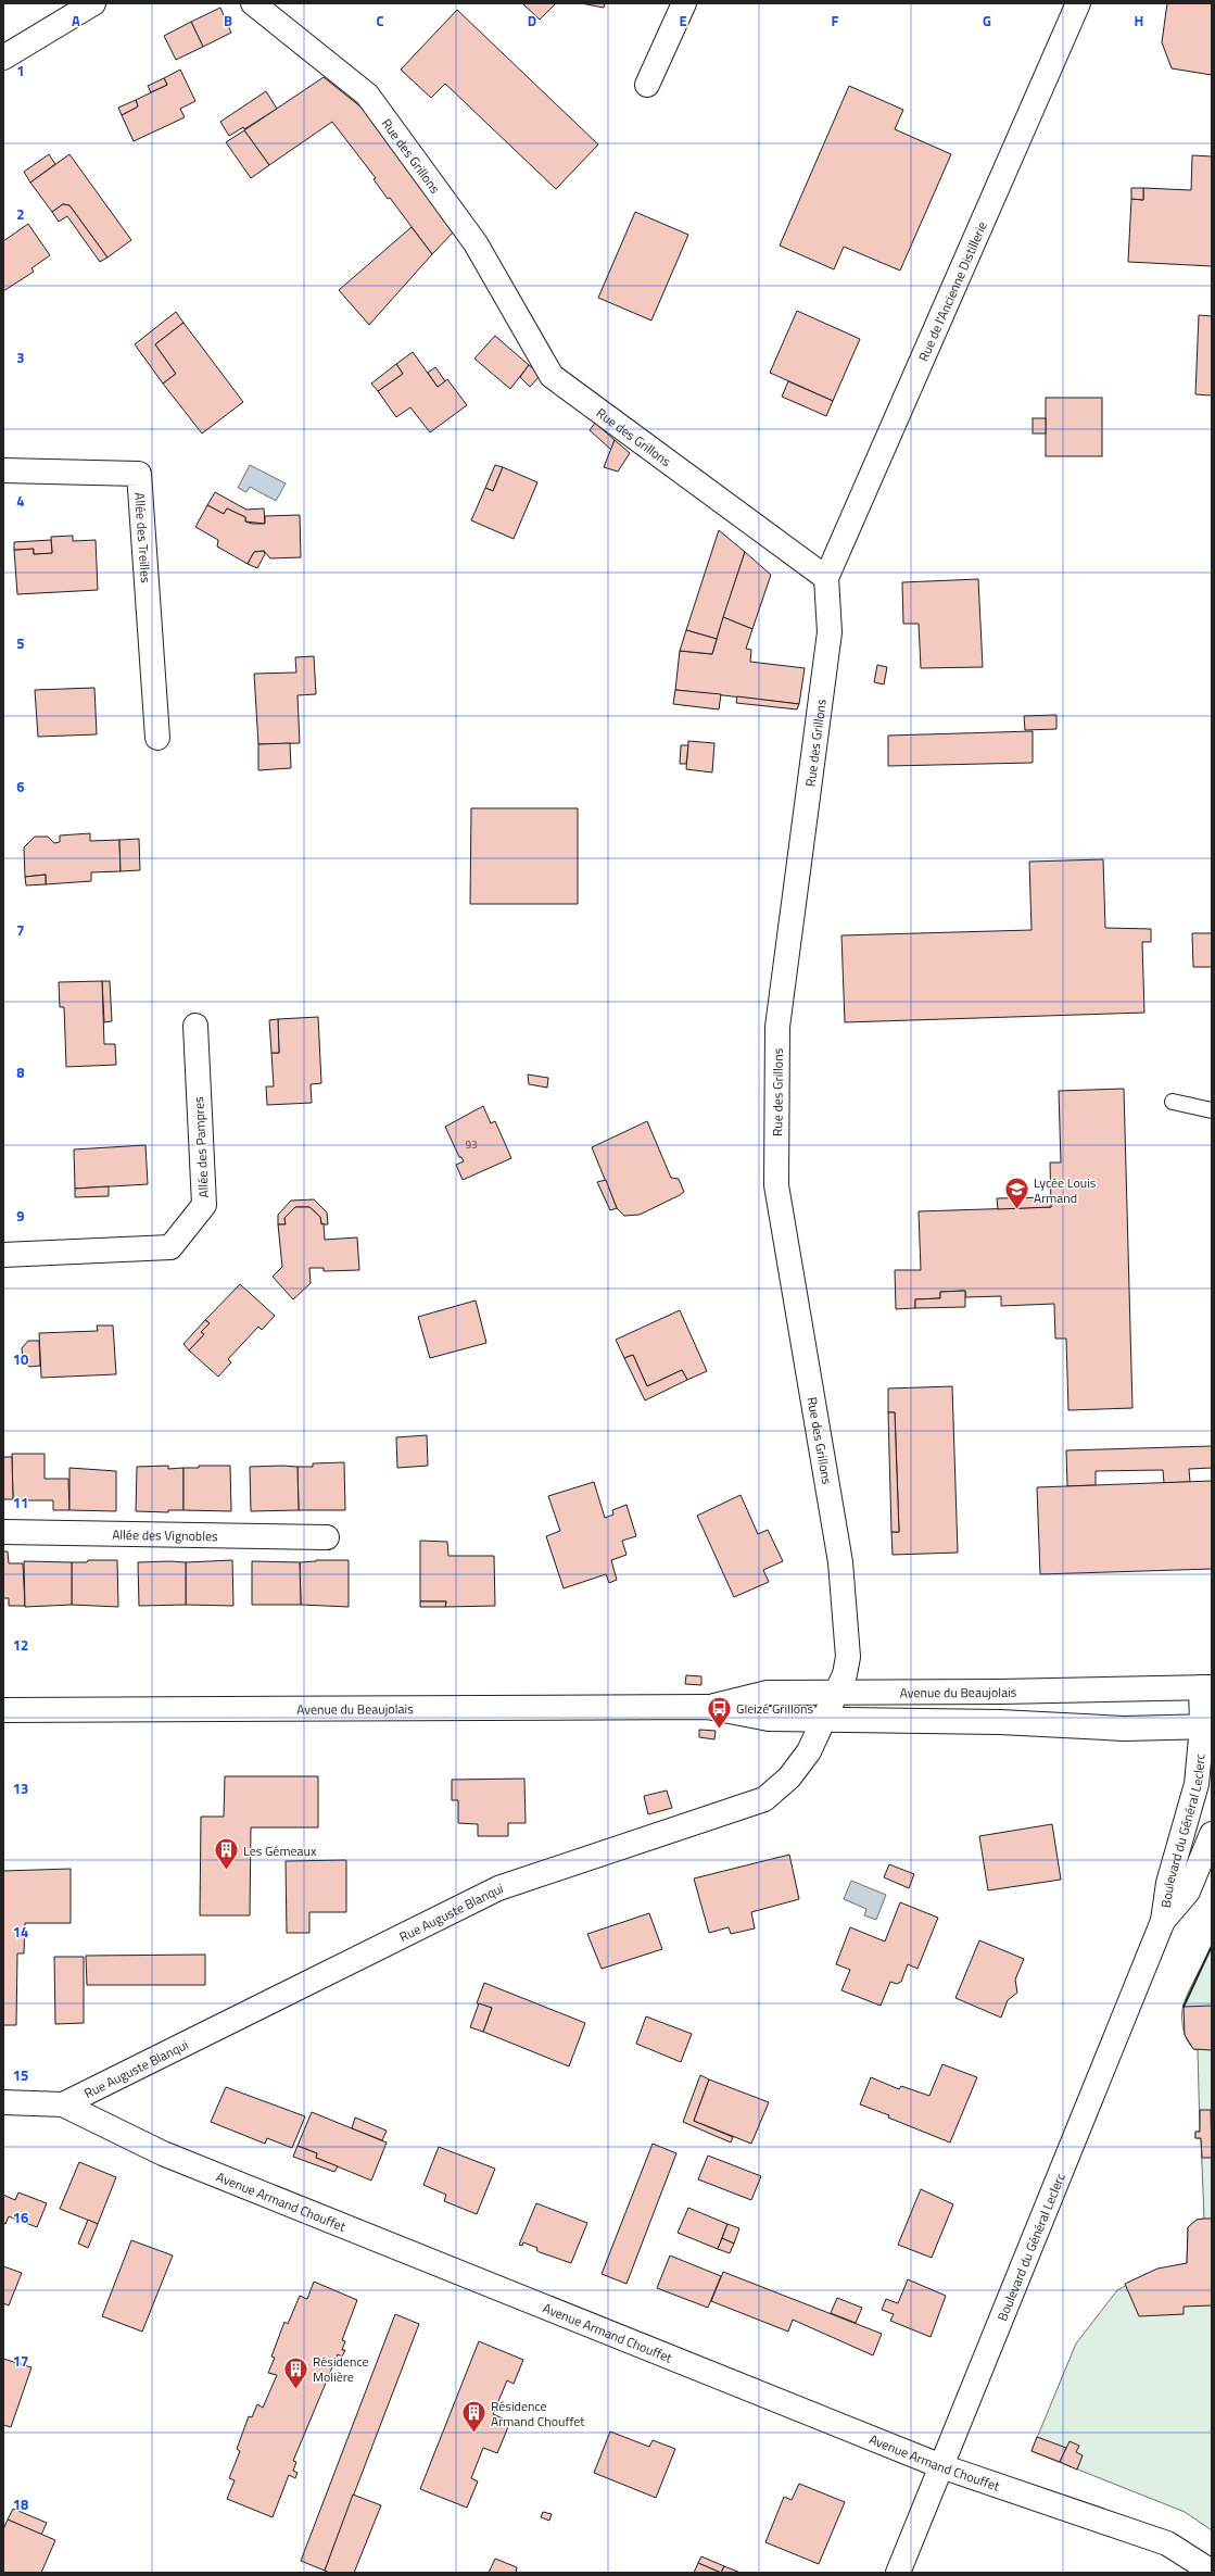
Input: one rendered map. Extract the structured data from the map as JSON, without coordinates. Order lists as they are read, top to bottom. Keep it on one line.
{"streets":{"street":["Rue des Grillons","Rue de l'Ancienne Distillerie","Allée des Treilles","Allée des Pampres","Allée des Vignobles","Avenue du Beaujolais","Boulevard du Général Leclerc","Rue Auguste Blanqui","Avenue Armand Chouffet"]},"crossings":[["Rue des Grillons","Rue de l'Ancienne Distillerie"],["Rue des Grillons","Avenue du Beaujolais"],["Rue des Grillons","Rue Auguste Blanqui"],["Avenue du Beaujolais","Boulevard du Général Leclerc"],["Avenue du Beaujolais","Rue Auguste Blanqui"],["Boulevard du Général Leclerc","Avenue Armand Chouffet"],["Rue Auguste Blanqui","Avenue Armand Chouffet"]],"places":{"school or university":["Lycée Louis Armand"],"bus stop":["Gleizé Grillons"],"building":["Les Gémeaux","Résidence Molière","Résidence Armand Chouffet"]},"house_numbers":["93"],"grid":{"columns":["A","B","C","D","E","F","G","H"],"rows":["1","2","3","4","5","6","7","8","9","10","11","12","13","14","15","16","17","18"]}}
